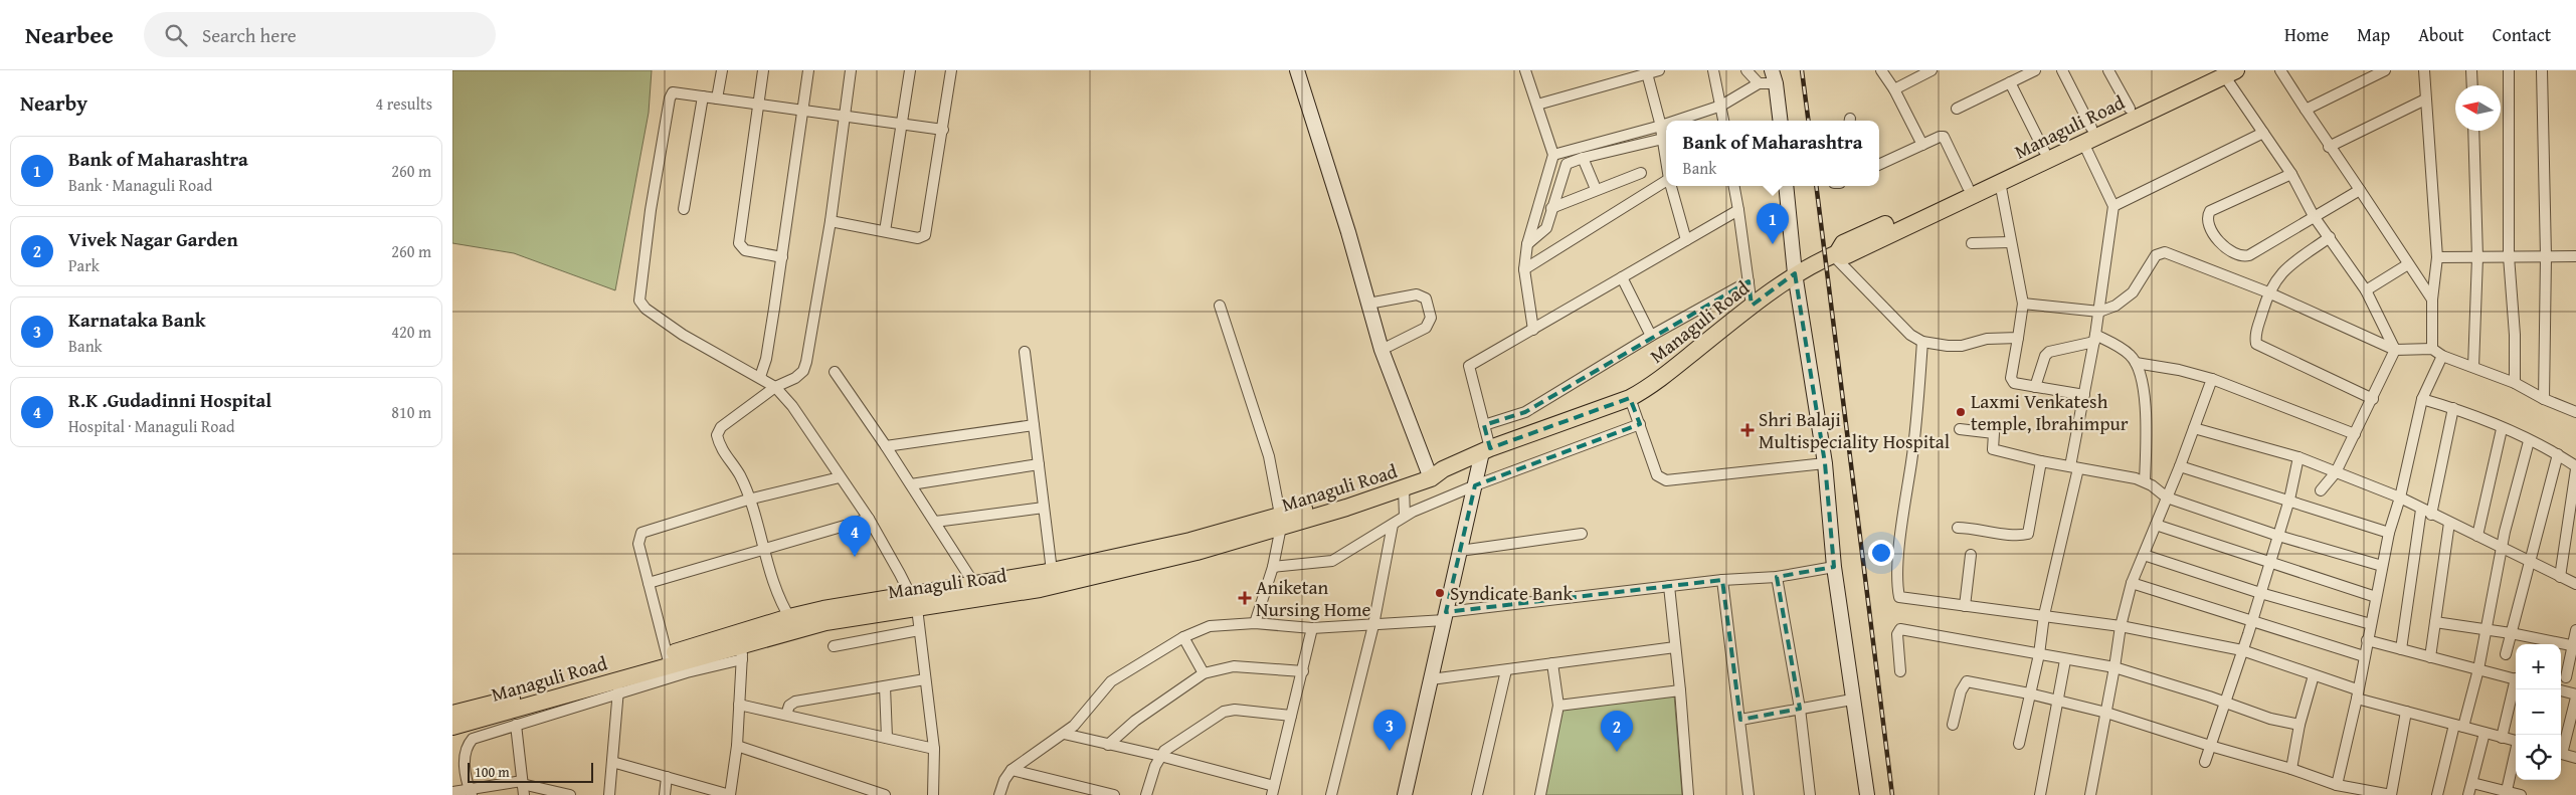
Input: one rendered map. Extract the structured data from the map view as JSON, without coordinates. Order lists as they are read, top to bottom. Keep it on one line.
{"streets":{"main road":["Managuli Road"]},"places":{"other":["Laxmi Venkatesh temple, Ibrahimpur","Syndicate Bank"],"health":["Shri Balaji Multispeciality Hospital","Aniketan Nursing Home"]},"scale_bar":"100 m","north":"left","page":{"header":"Nearbee","search":"Search here","nav":["Home","Map","About","Contact"],"heading":["Nearby","4 results"],"popup":["Bank of Maharashtra","Bank"],"list":[{"mark":"1","name":"Bank of Maharashtra","note":"Bank · Managuli Road","value":"260 m"},{"mark":"2","name":"Vivek Nagar Garden","note":"Park","value":"260 m"},{"mark":"3","name":"Karnataka Bank","note":"Bank","value":"420 m"},{"mark":"4","name":"R.K .Gudadinni Hospital","note":"Hospital · Managuli Road","value":"810 m"}],"pins":["1","4","3","2"],"map_buttons":["+","−"],"scale":"100 m"}}
